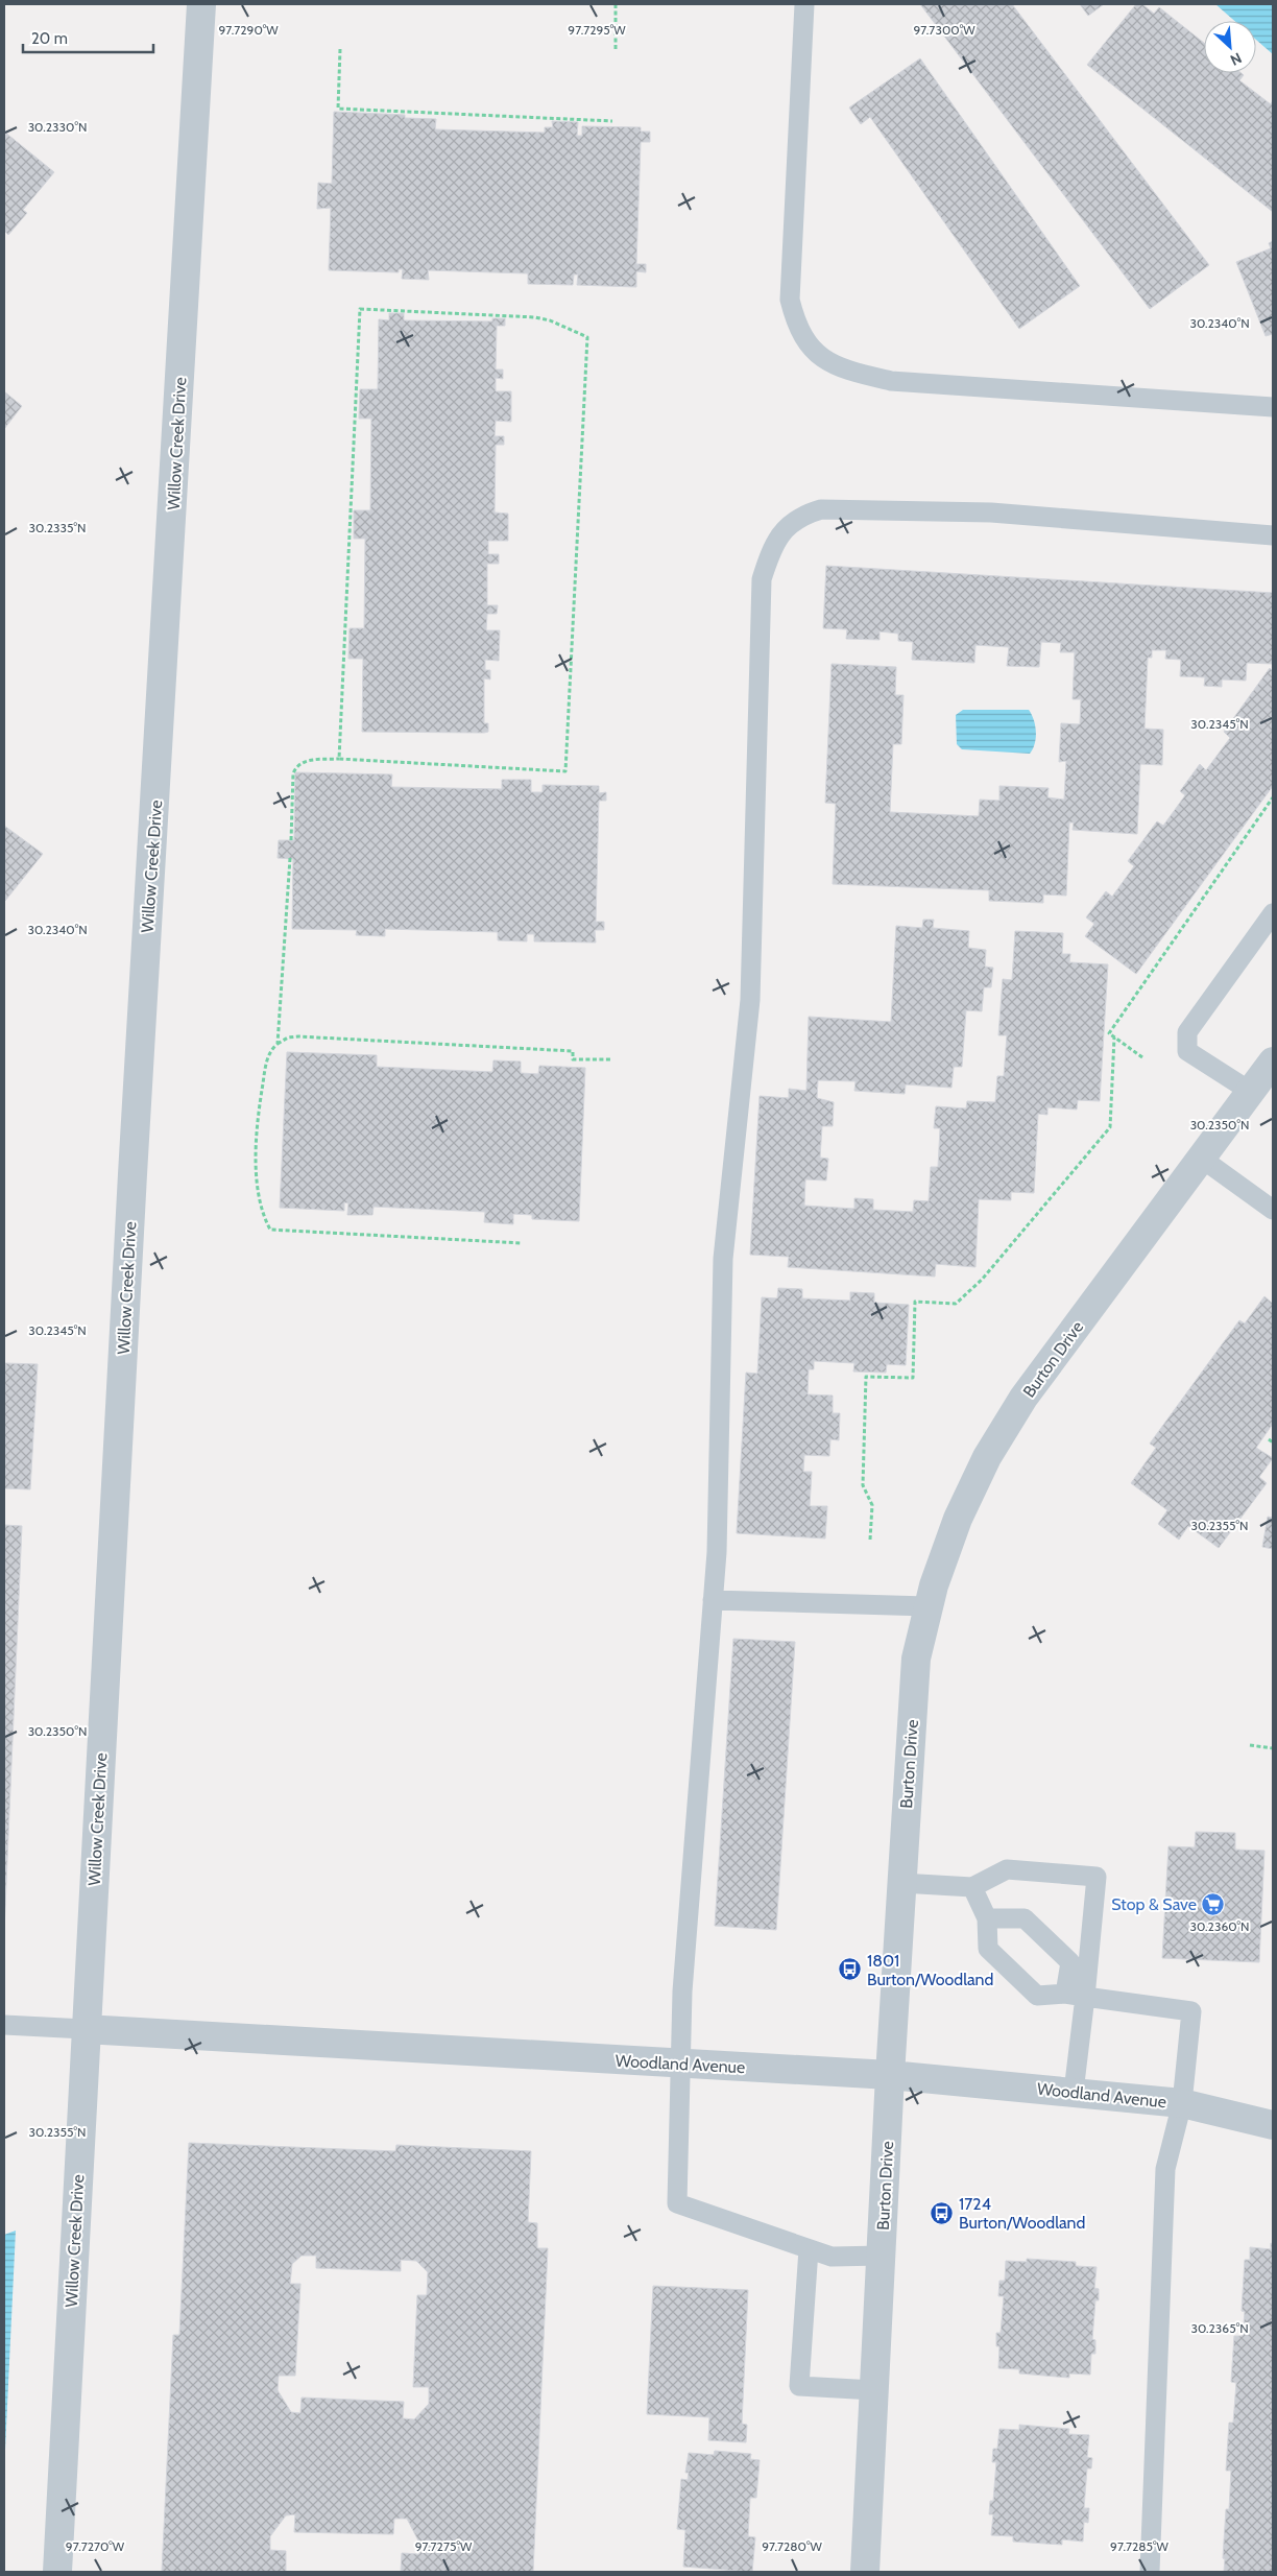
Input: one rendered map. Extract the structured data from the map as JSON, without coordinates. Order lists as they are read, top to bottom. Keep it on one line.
{"streets":{"street":["Willow Creek Drive","Burton Drive","Woodland Avenue"]},"crossings":[["Willow Creek Drive","Woodland Avenue"],["Burton Drive","Woodland Avenue"]],"places":{"supermarket":["Stop & Save"],"bus stop":["1801 Burton/Woodland","1724 Burton/Woodland"]},"scale_bar":"20 m","north":"bottom right","coordinates":["97.7295°W","97.7300°W","97.7290°W","30.2330°N","30.2340°N","30.2335°N","30.2345°N","30.2350°N","30.2355°N","30.2360°N","30.2365°N","97.7270°W","97.7275°W","97.7280°W","97.7285°W"]}
